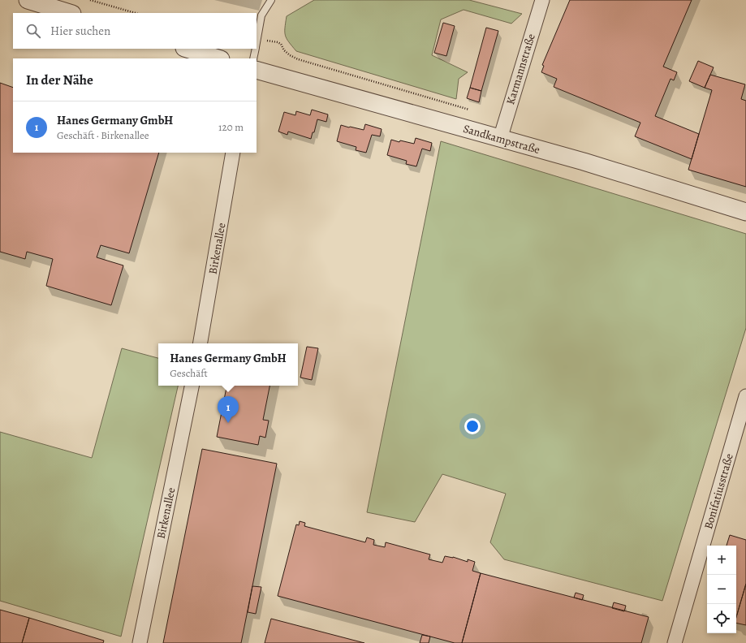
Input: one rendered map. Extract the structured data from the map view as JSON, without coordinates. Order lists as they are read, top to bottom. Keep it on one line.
{"streets":{"street":["Karmannstraße","Sandkampstraße","Birkenallee","Bonifatiusstraße"]},"crossings":[["Karmannstraße","Sandkampstraße"]],"page":{"search":"Hier suchen","heading":"In der Nähe","list":[{"mark":"1","name":"Hanes Germany GmbH","note":"Geschäft · Birkenallee","value":"120 m"}],"popup":["Hanes Germany GmbH","Geschäft"],"pins":"1","map_buttons":["+","−"]}}
